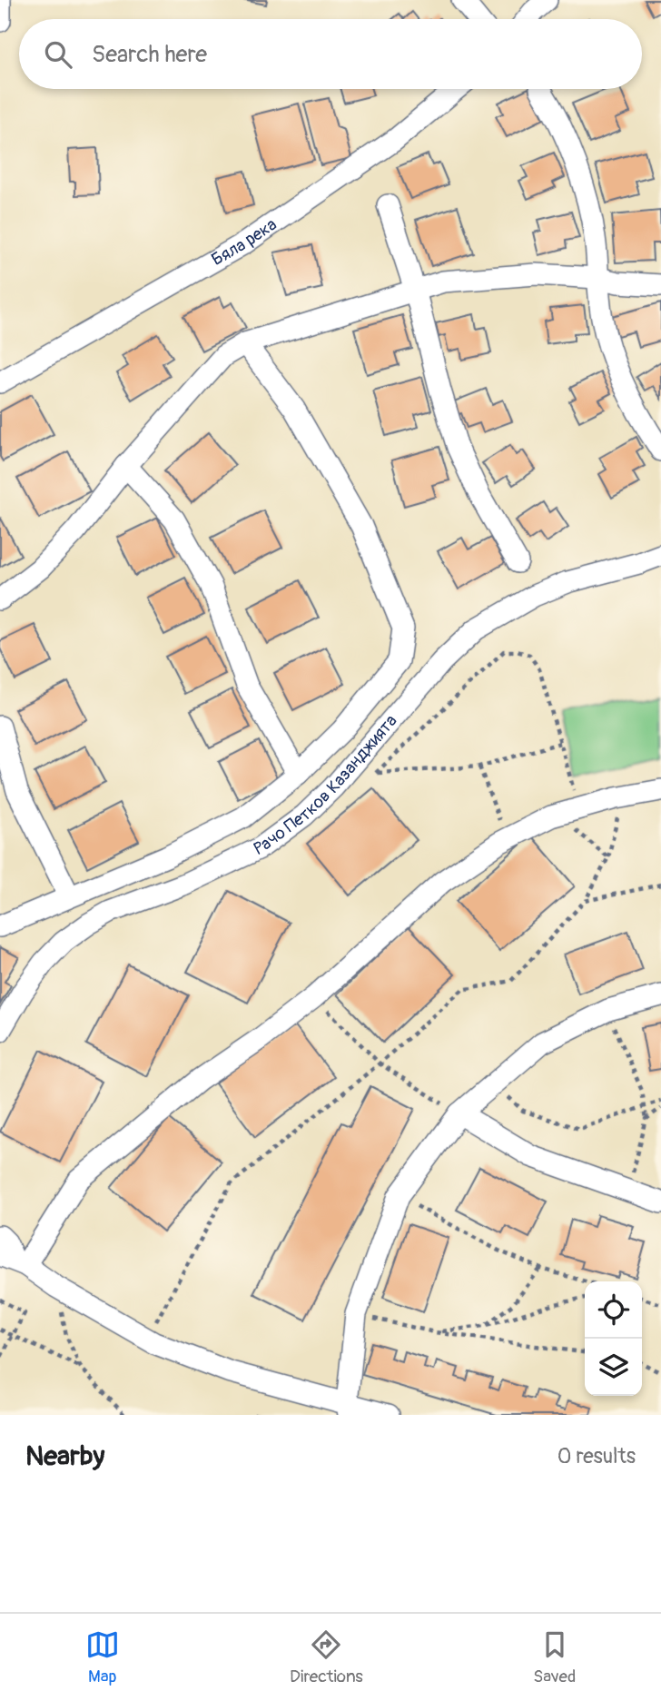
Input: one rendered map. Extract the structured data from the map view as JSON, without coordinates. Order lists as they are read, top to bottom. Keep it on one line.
{"streets":{"street":["Бяла река","Рачо Петков Казанджията"]},"page":{"search":"Search here","heading":["Nearby","0 results"],"nav":["Map","Directions","Saved"]}}
